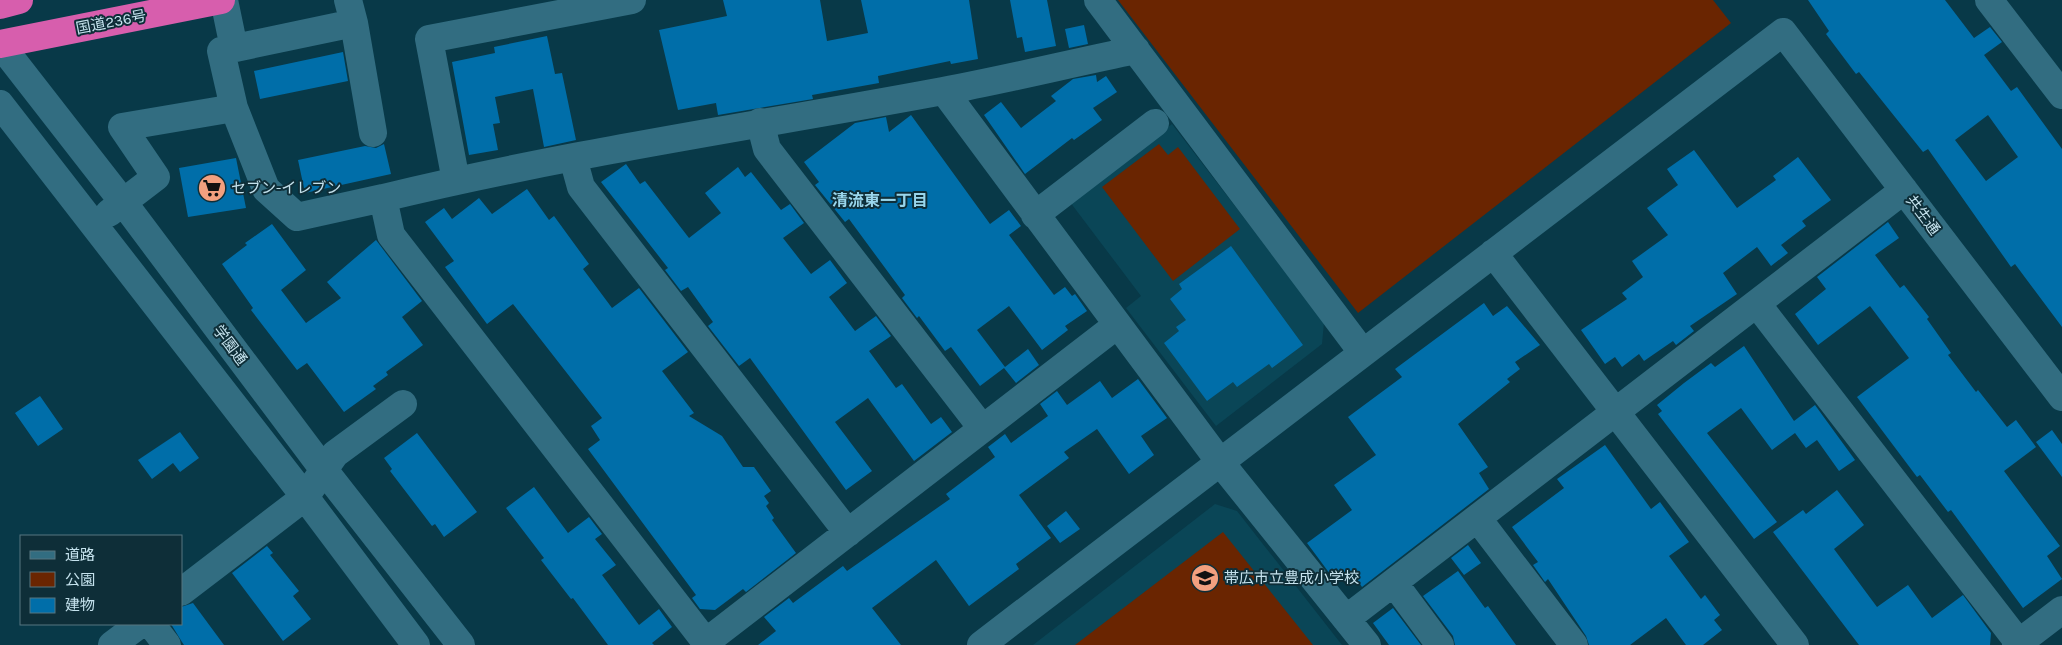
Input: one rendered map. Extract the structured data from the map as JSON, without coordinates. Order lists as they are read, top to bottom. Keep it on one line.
{"streets":{"highway":["国道236号"],"street":["共生通","学園通"]},"crossings":[["国道236号","学園通"]],"districts":["清流東一丁目"],"places":{"supermarket":["セブン-イレブン"],"school or university":["帯広市立豊成小学校"]},"legend":["道路","公園","建物"]}
